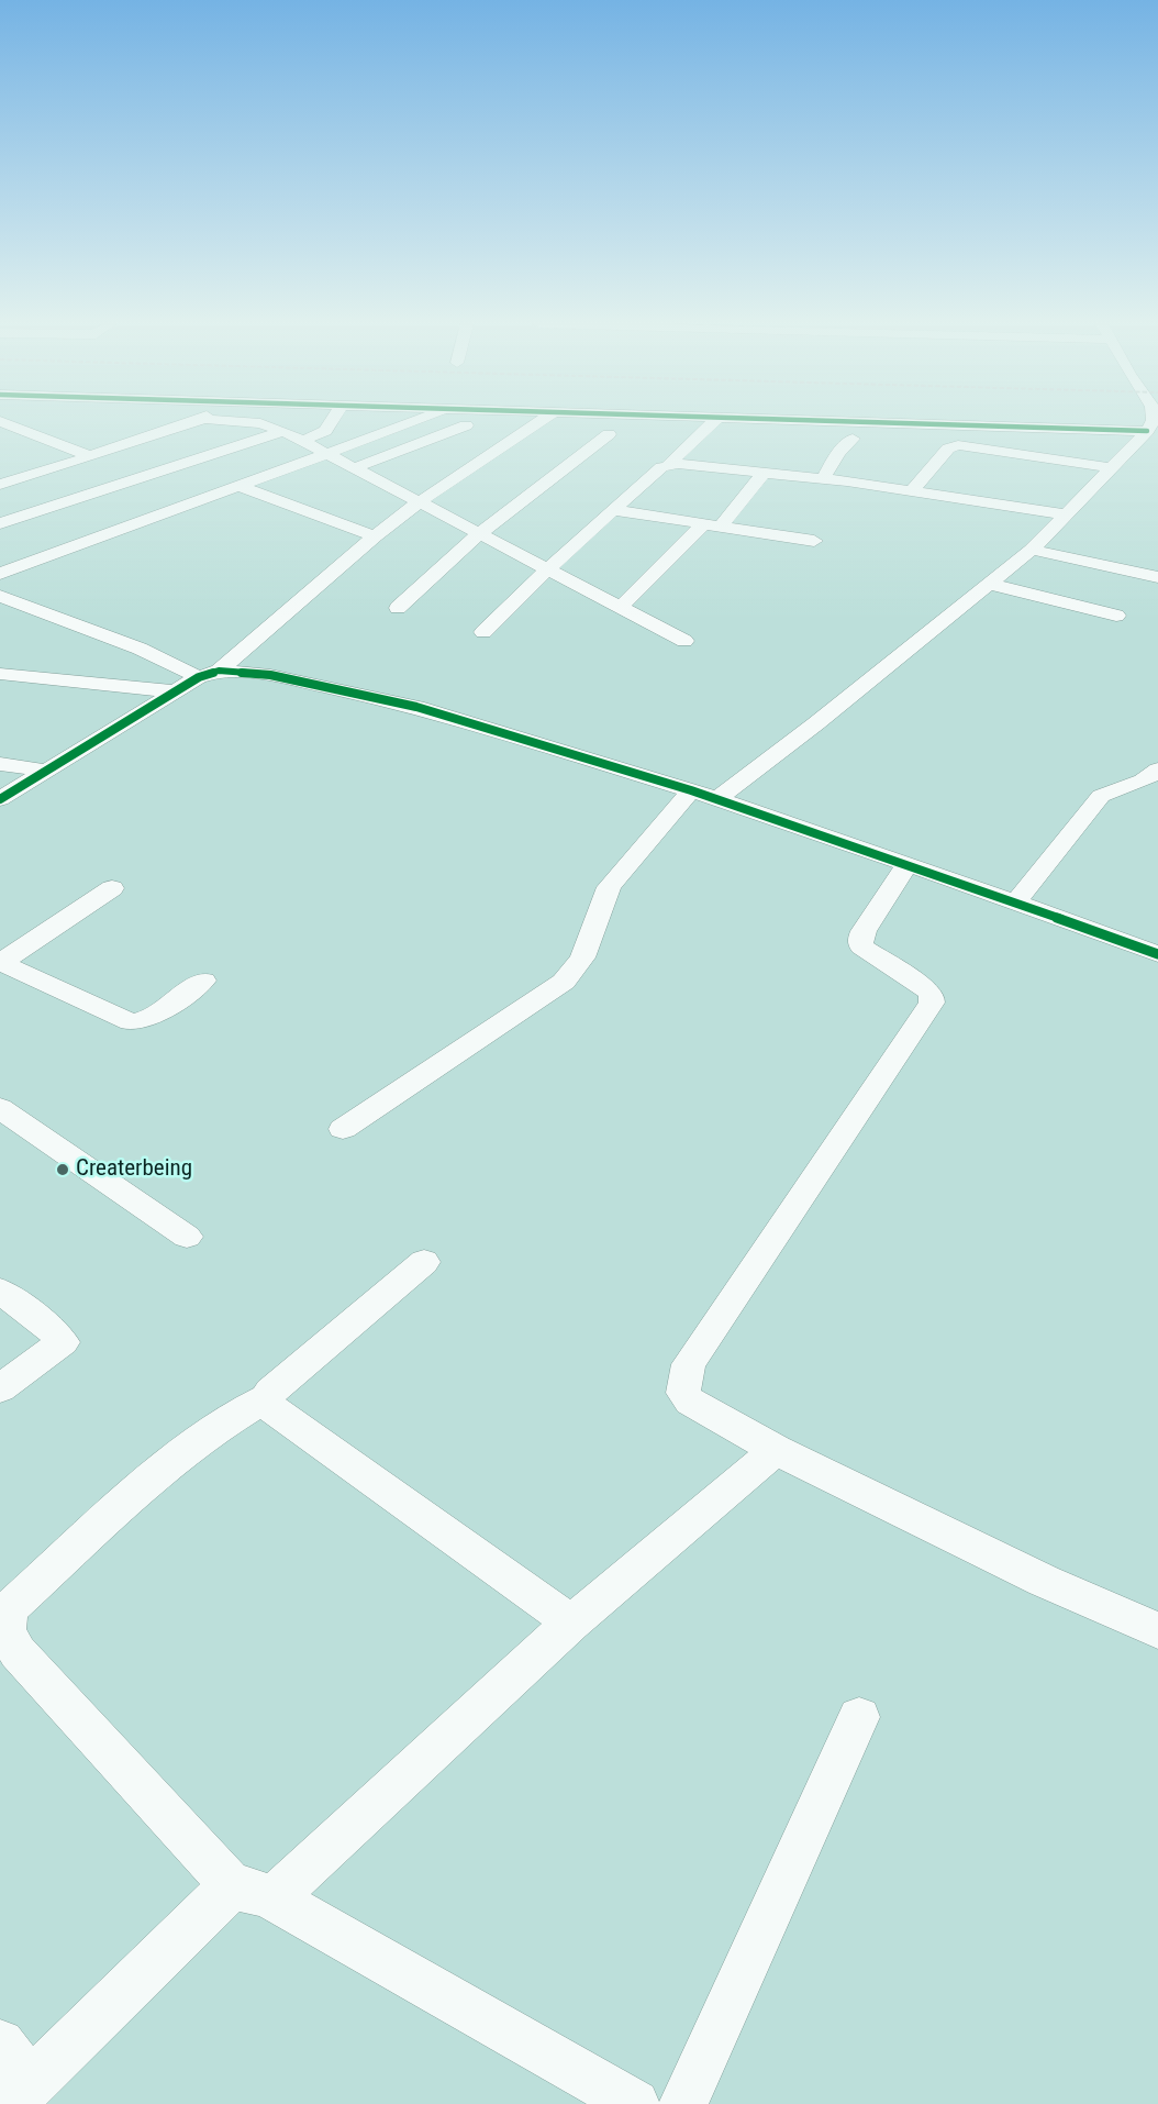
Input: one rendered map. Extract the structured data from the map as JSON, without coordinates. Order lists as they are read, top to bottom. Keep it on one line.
{"places":["Createrbeing"]}
